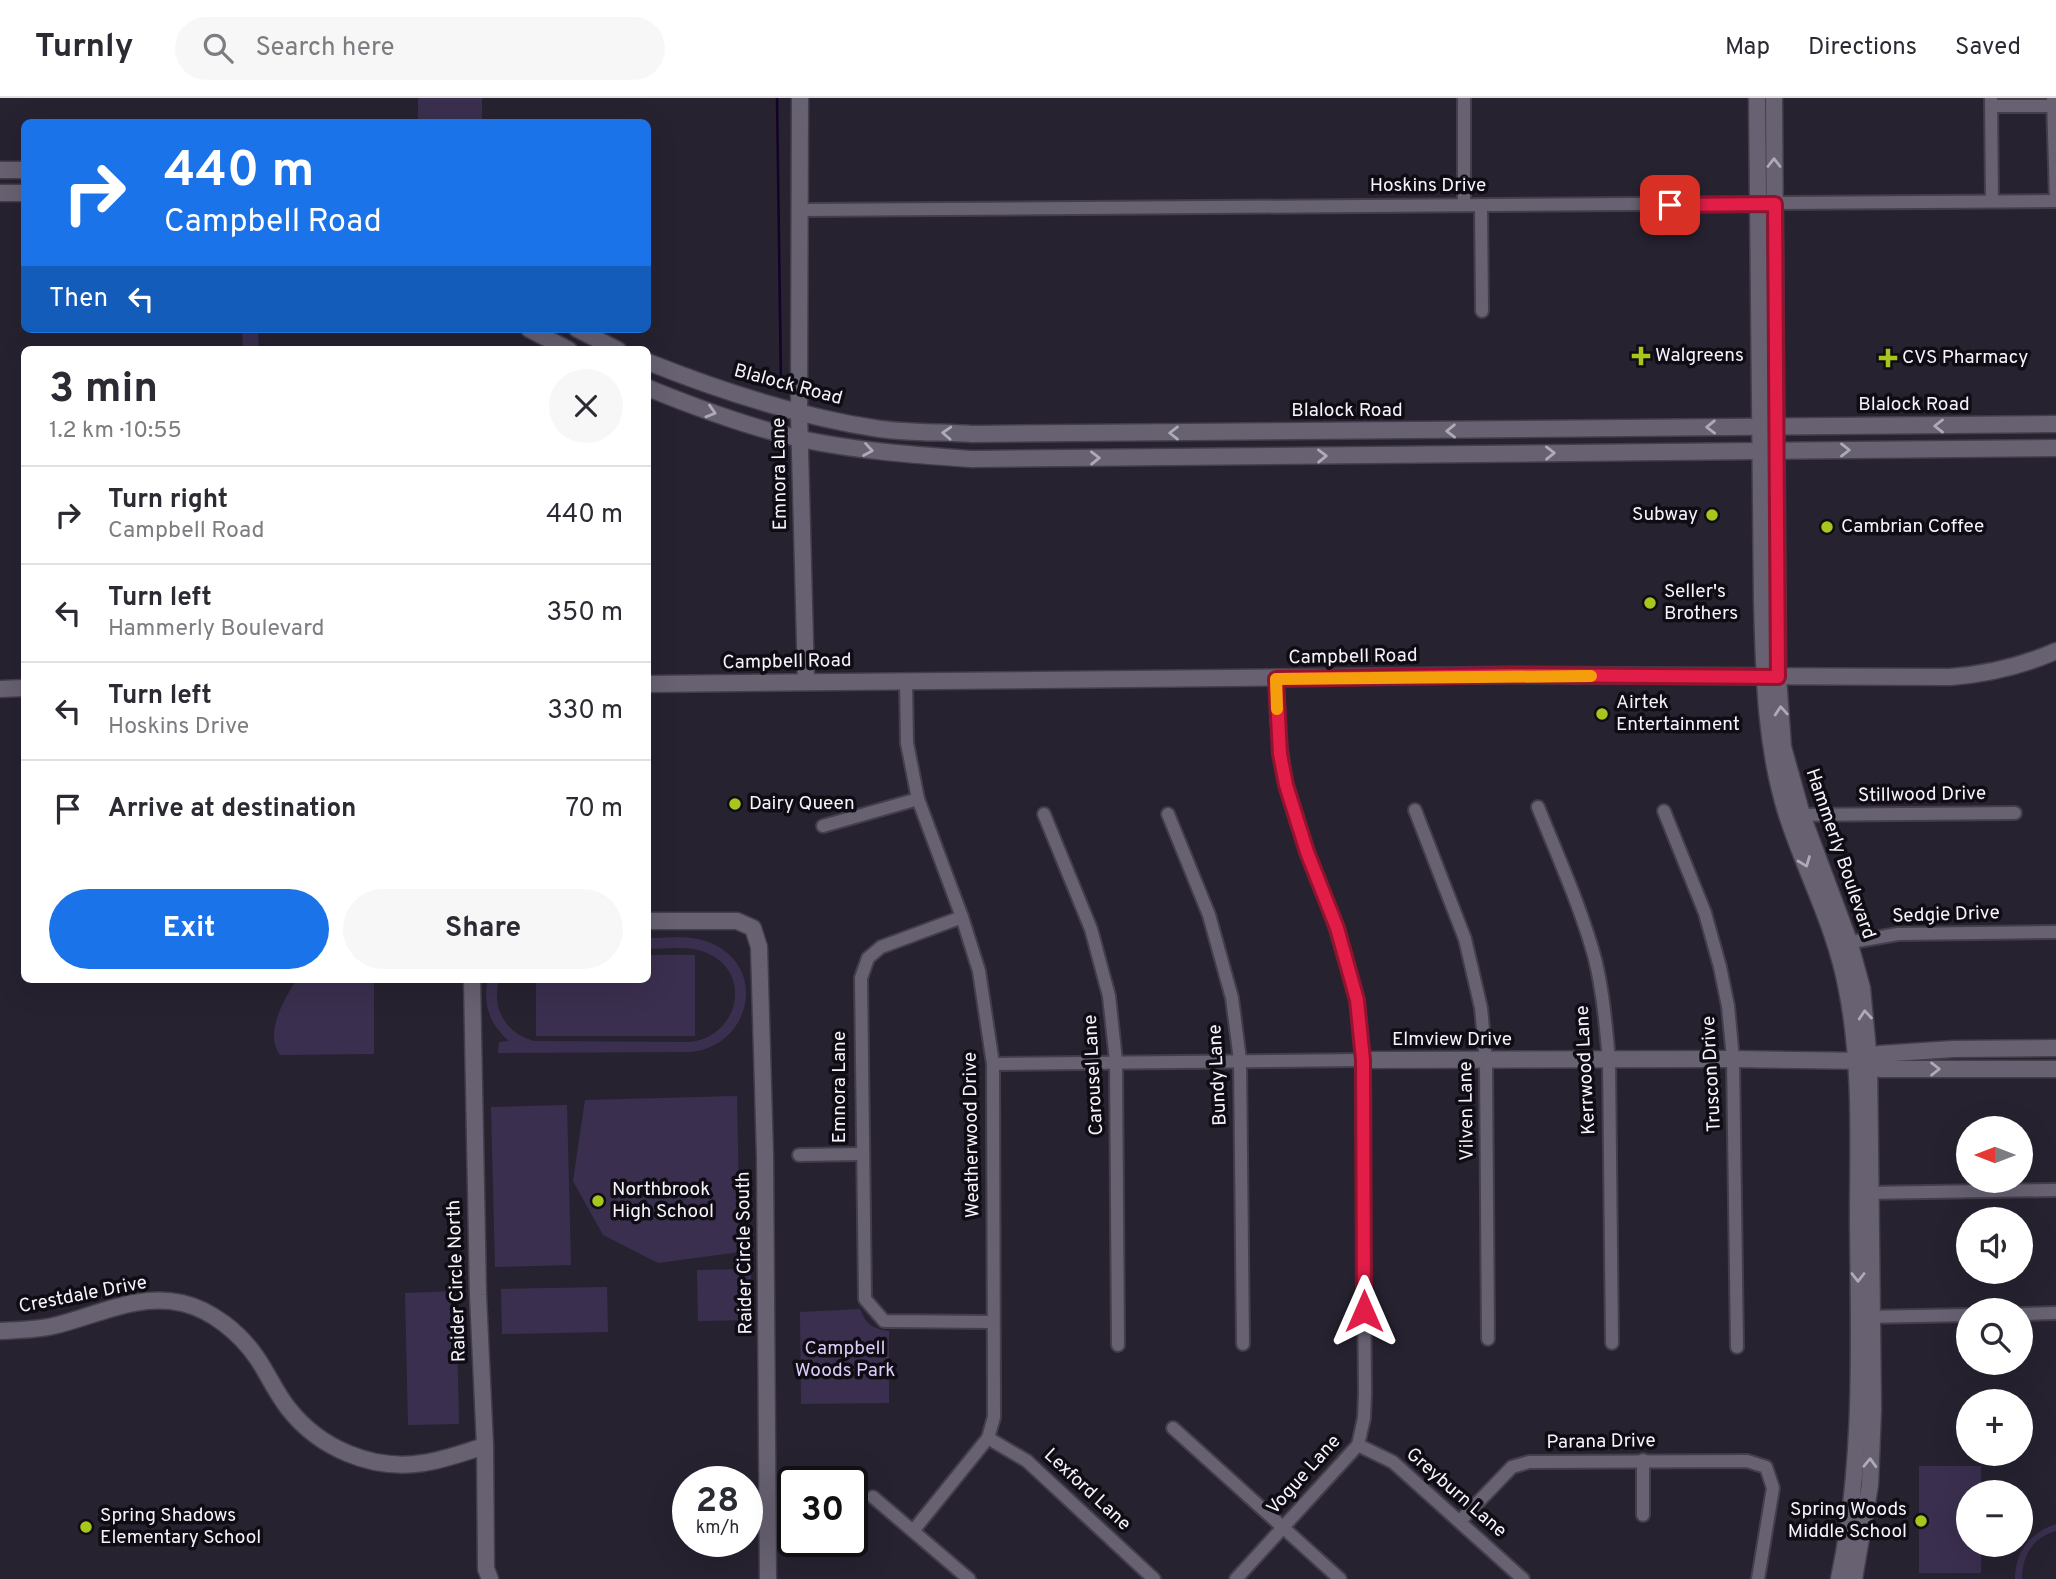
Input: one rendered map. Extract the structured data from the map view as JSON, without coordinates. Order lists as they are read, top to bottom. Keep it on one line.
{"streets":{"main road":["Blalock Road","Emnora Lane","Campbell Road","Hammerly Boulevard","Elmview Drive","Raider Circle South","Raider Circle North","Crestdale Drive"],"street":["Hoskins Drive","Stillwood Drive","Sedgie Drive","Kerrwood Lane","Truscon Drive","Carousel Lane","Bundy Lane","Vilven Lane","Weatherwood Drive","Parana Drive","Vogue Lane","Lexford Lane","Greyburn Lane"]},"crossings":[["Hoskins Drive","Emnora Lane"],["Hoskins Drive","Hammerly Boulevard"],["Blalock Road","Emnora Lane"],["Blalock Road","Hammerly Boulevard"],["Emnora Lane","Campbell Road"],["Emnora Lane","Weatherwood Drive"],["Campbell Road","Hammerly Boulevard"],["Campbell Road","Weatherwood Drive"],["Campbell Road","Vogue Lane"],["Stillwood Drive","Hammerly Boulevard"],["Hammerly Boulevard","Sedgie Drive"],["Hammerly Boulevard","Elmview Drive"],["Elmview Drive","Kerrwood Lane"],["Elmview Drive","Truscon Drive"],["Elmview Drive","Carousel Lane"],["Elmview Drive","Bundy Lane"],["Elmview Drive","Vilven Lane"],["Elmview Drive","Weatherwood Drive"],["Elmview Drive","Vogue Lane"],["Weatherwood Drive","Lexford Lane"],["Raider Circle North","Crestdale Drive"],["Parana Drive","Greyburn Lane"],["Vogue Lane","Greyburn Lane"]],"parks":["Campbell Woods Park"],"places":{"health":["Walgreens","CVS Pharmacy"],"other":["Subway","Cambrian Coffee","Seller's Brothers","Airtek Entertainment","Dairy Queen","Northbrook High School","Spring Woods Middle School","Spring Shadows Elementary School"]},"north":"left","page":{"header":"Turnly","search":"Search here","nav":["Map","Directions","Saved"],"turn":["440 m","Campbell Road"],"then":"Then","heading":["3 min","1.2 km · 10:55"],"list":[{"name":"Turn right","note":"Campbell Road","value":"440 m"},{"name":"Turn left","note":"Hammerly Boulevard","value":"350 m"},{"name":"Turn left","note":"Hoskins Drive","value":"330 m"},{"name":"Arrive at destination","value":"70 m"}],"buttons":["Exit","Share"],"map_buttons":["+","−"],"speed":"28 km/h","limit":"30"}}
